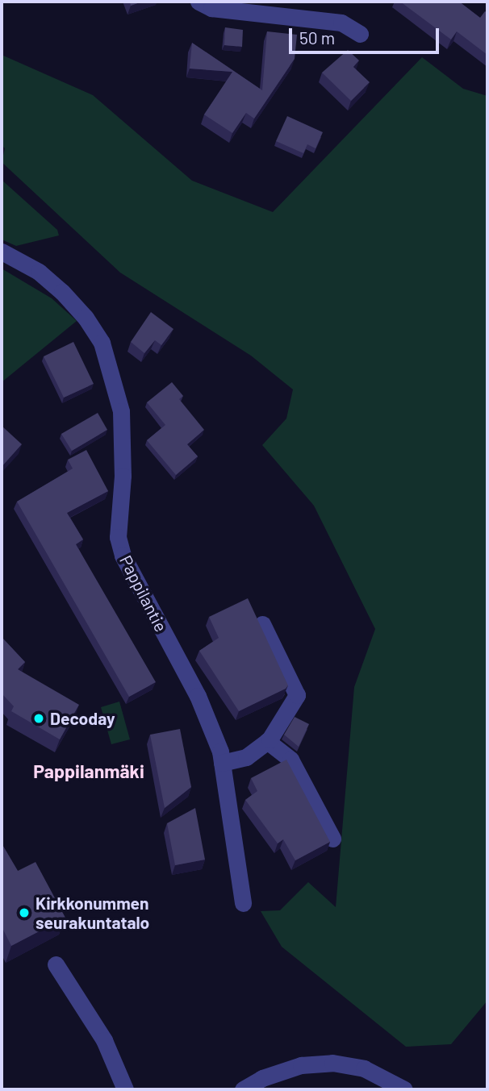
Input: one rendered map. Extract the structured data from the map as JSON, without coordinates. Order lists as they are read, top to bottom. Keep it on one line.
{"streets":{"street":["Pappilantie"]},"districts":["Pappilanmäki"],"places":["Decoday","Kirkkonummen seurakuntatalo"],"scale_bar":"50 m"}
